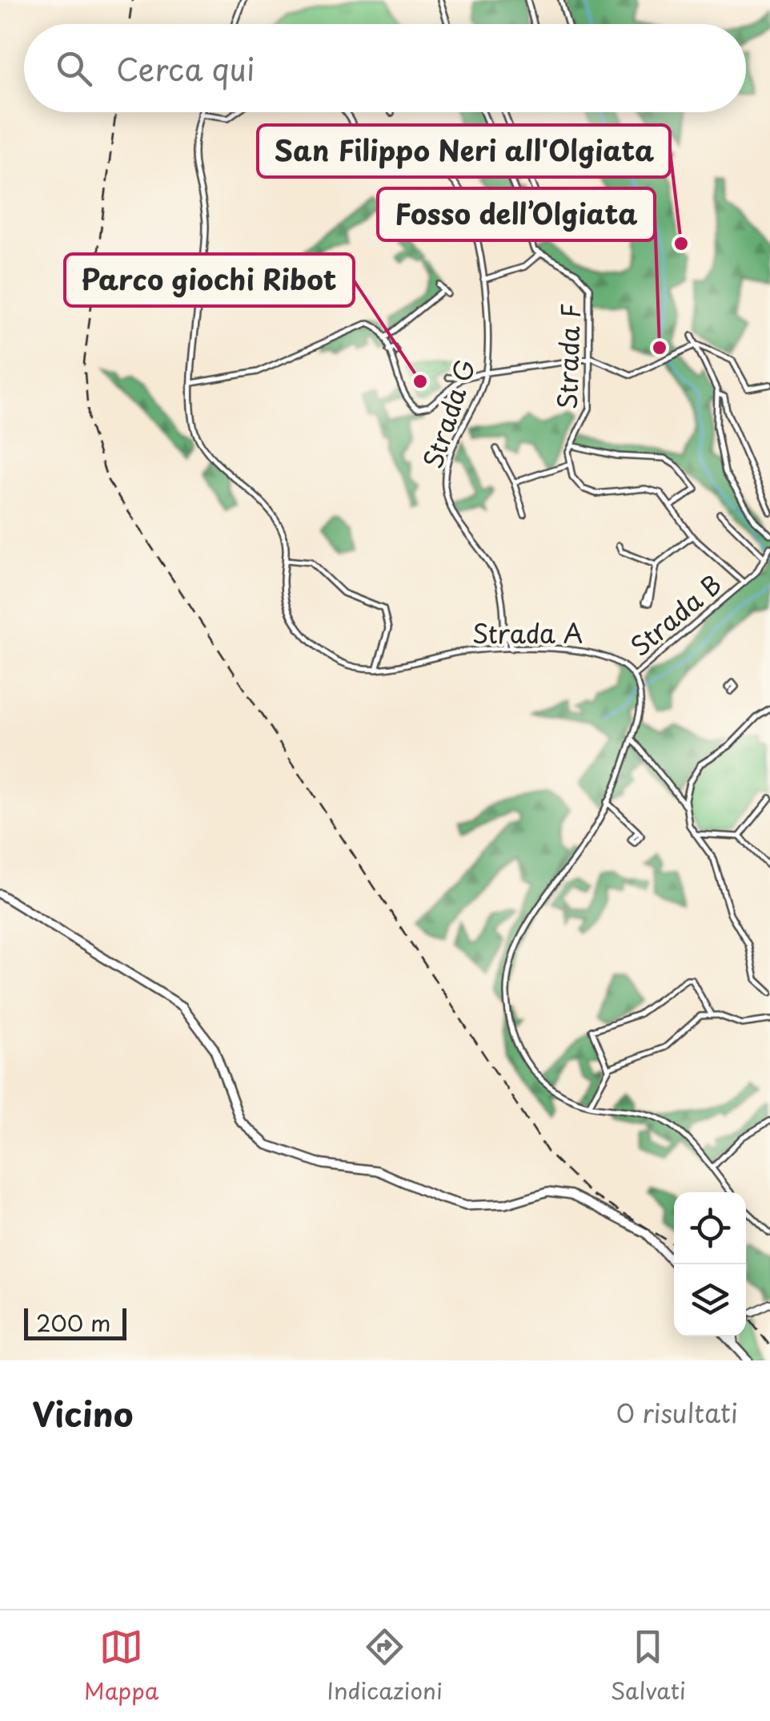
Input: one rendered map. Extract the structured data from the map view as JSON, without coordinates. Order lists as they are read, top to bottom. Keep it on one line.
{"streets":{"street":["Strada F","Strada G","Strada B","Strada A"]},"crossings":[["Strada G","Strada A"],["Strada B","Strada A"]],"places":["San Filippo Neri all'Olgiata","Fosso dell’Olgiata","Parco giochi Ribot"],"scale_bar":"200 m","page":{"search":"Cerca qui","scale":"200 m","heading":["Vicino","0 risultati"],"nav":["Mappa","Indicazioni","Salvati"]}}
